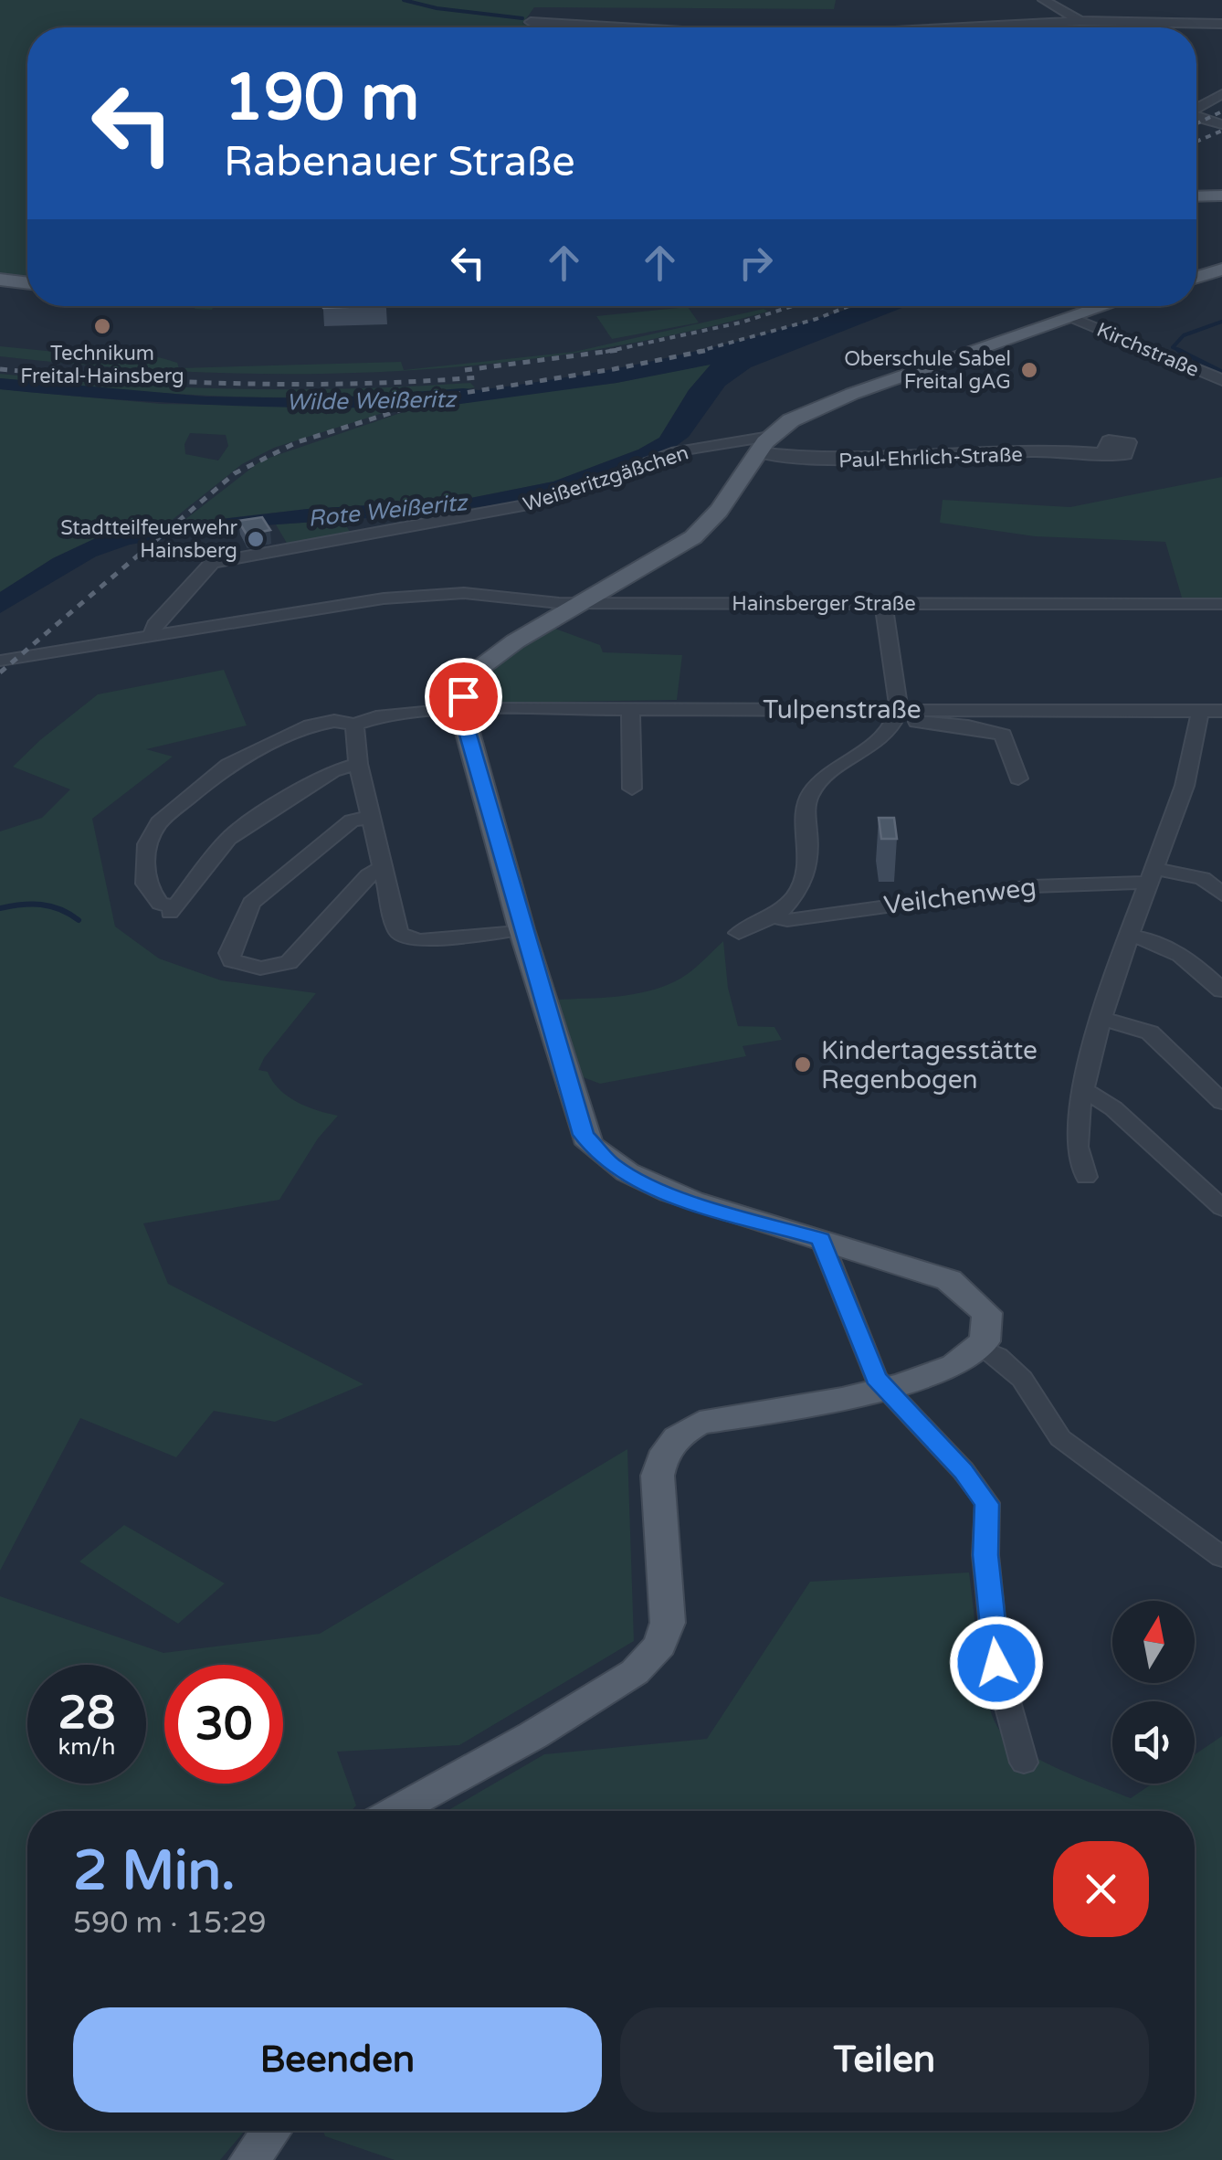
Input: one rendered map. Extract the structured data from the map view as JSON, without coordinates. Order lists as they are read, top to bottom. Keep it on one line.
{"streets":{"street":["Kirchstraße","Paul-Ehrlich-Straße","Weißeritzgäßchen","Hainsberger Straße","Tulpenstraße","Veilchenweg"]},"crossings":[["Paul-Ehrlich-Straße","Weißeritzgäßchen"],["Weißeritzgäßchen","Hainsberger Straße"]],"water":["Wilde Weißeritz","Rote Weißeritz"],"places":["Technikum Freital-Hainsberg","Oberschule Sabel Freital gAG","Stadtteilfeuerwehr Hainsberg","Kindertagesstätte Regenbogen"],"north":"top","page":{"turn":["190 m","Rabenauer Straße"],"speed":"28 km/h","limit":"30","heading":["2 Min.","590 m · 15:29"],"buttons":["Beenden","Teilen"]}}
